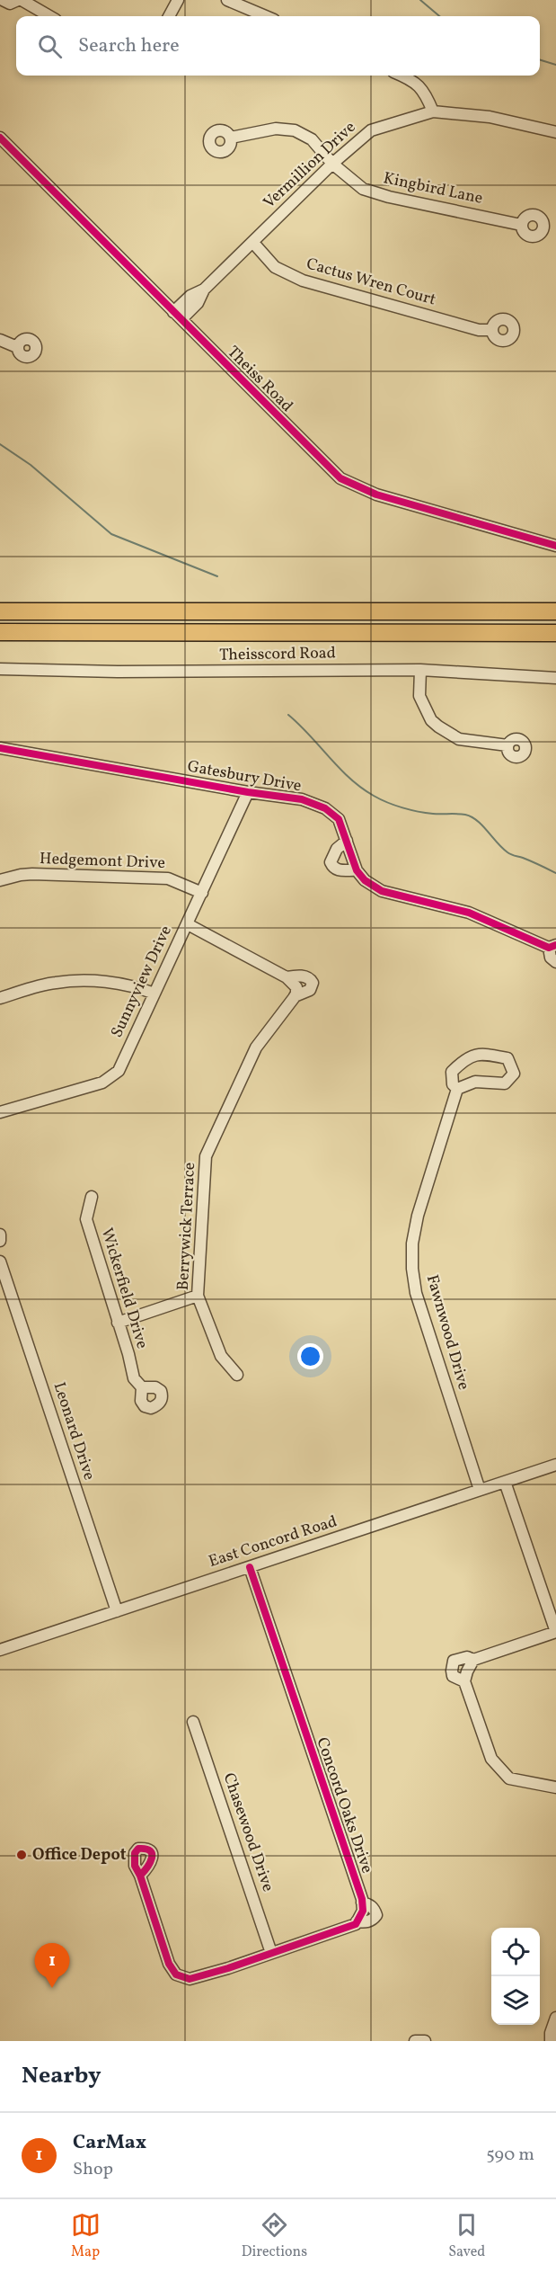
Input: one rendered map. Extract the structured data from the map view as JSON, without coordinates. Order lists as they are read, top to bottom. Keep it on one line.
{"streets":{"street":["Vermillion Drive","Kingbird Lane","Cactus Wren Court","Theiss Road","Theisscord Road","Gatesbury Drive","Hedgemont Drive","Sunnyview Drive","Berrywick Terrace","Wickerfield Drive","Fawnwood Drive","Leonard Drive","East Concord Road","Concord Oaks Drive","Chasewood Drive"]},"crossings":[["Vermillion Drive","Kingbird Lane"],["Vermillion Drive","Cactus Wren Court"],["Vermillion Drive","Theiss Road"],["Gatesbury Drive","Sunnyview Drive"],["Hedgemont Drive","Sunnyview Drive"],["Sunnyview Drive","Berrywick Terrace"],["Fawnwood Drive","East Concord Road"],["Leonard Drive","East Concord Road"],["East Concord Road","Concord Oaks Drive"],["Concord Oaks Drive","Chasewood Drive"]],"places":["Office Depot"],"page":{"search":"Search here","pins":"1","heading":"Nearby","list":[{"mark":"1","name":"CarMax","note":"Shop","value":"590 m"}],"nav":["Map","Directions","Saved"]}}
